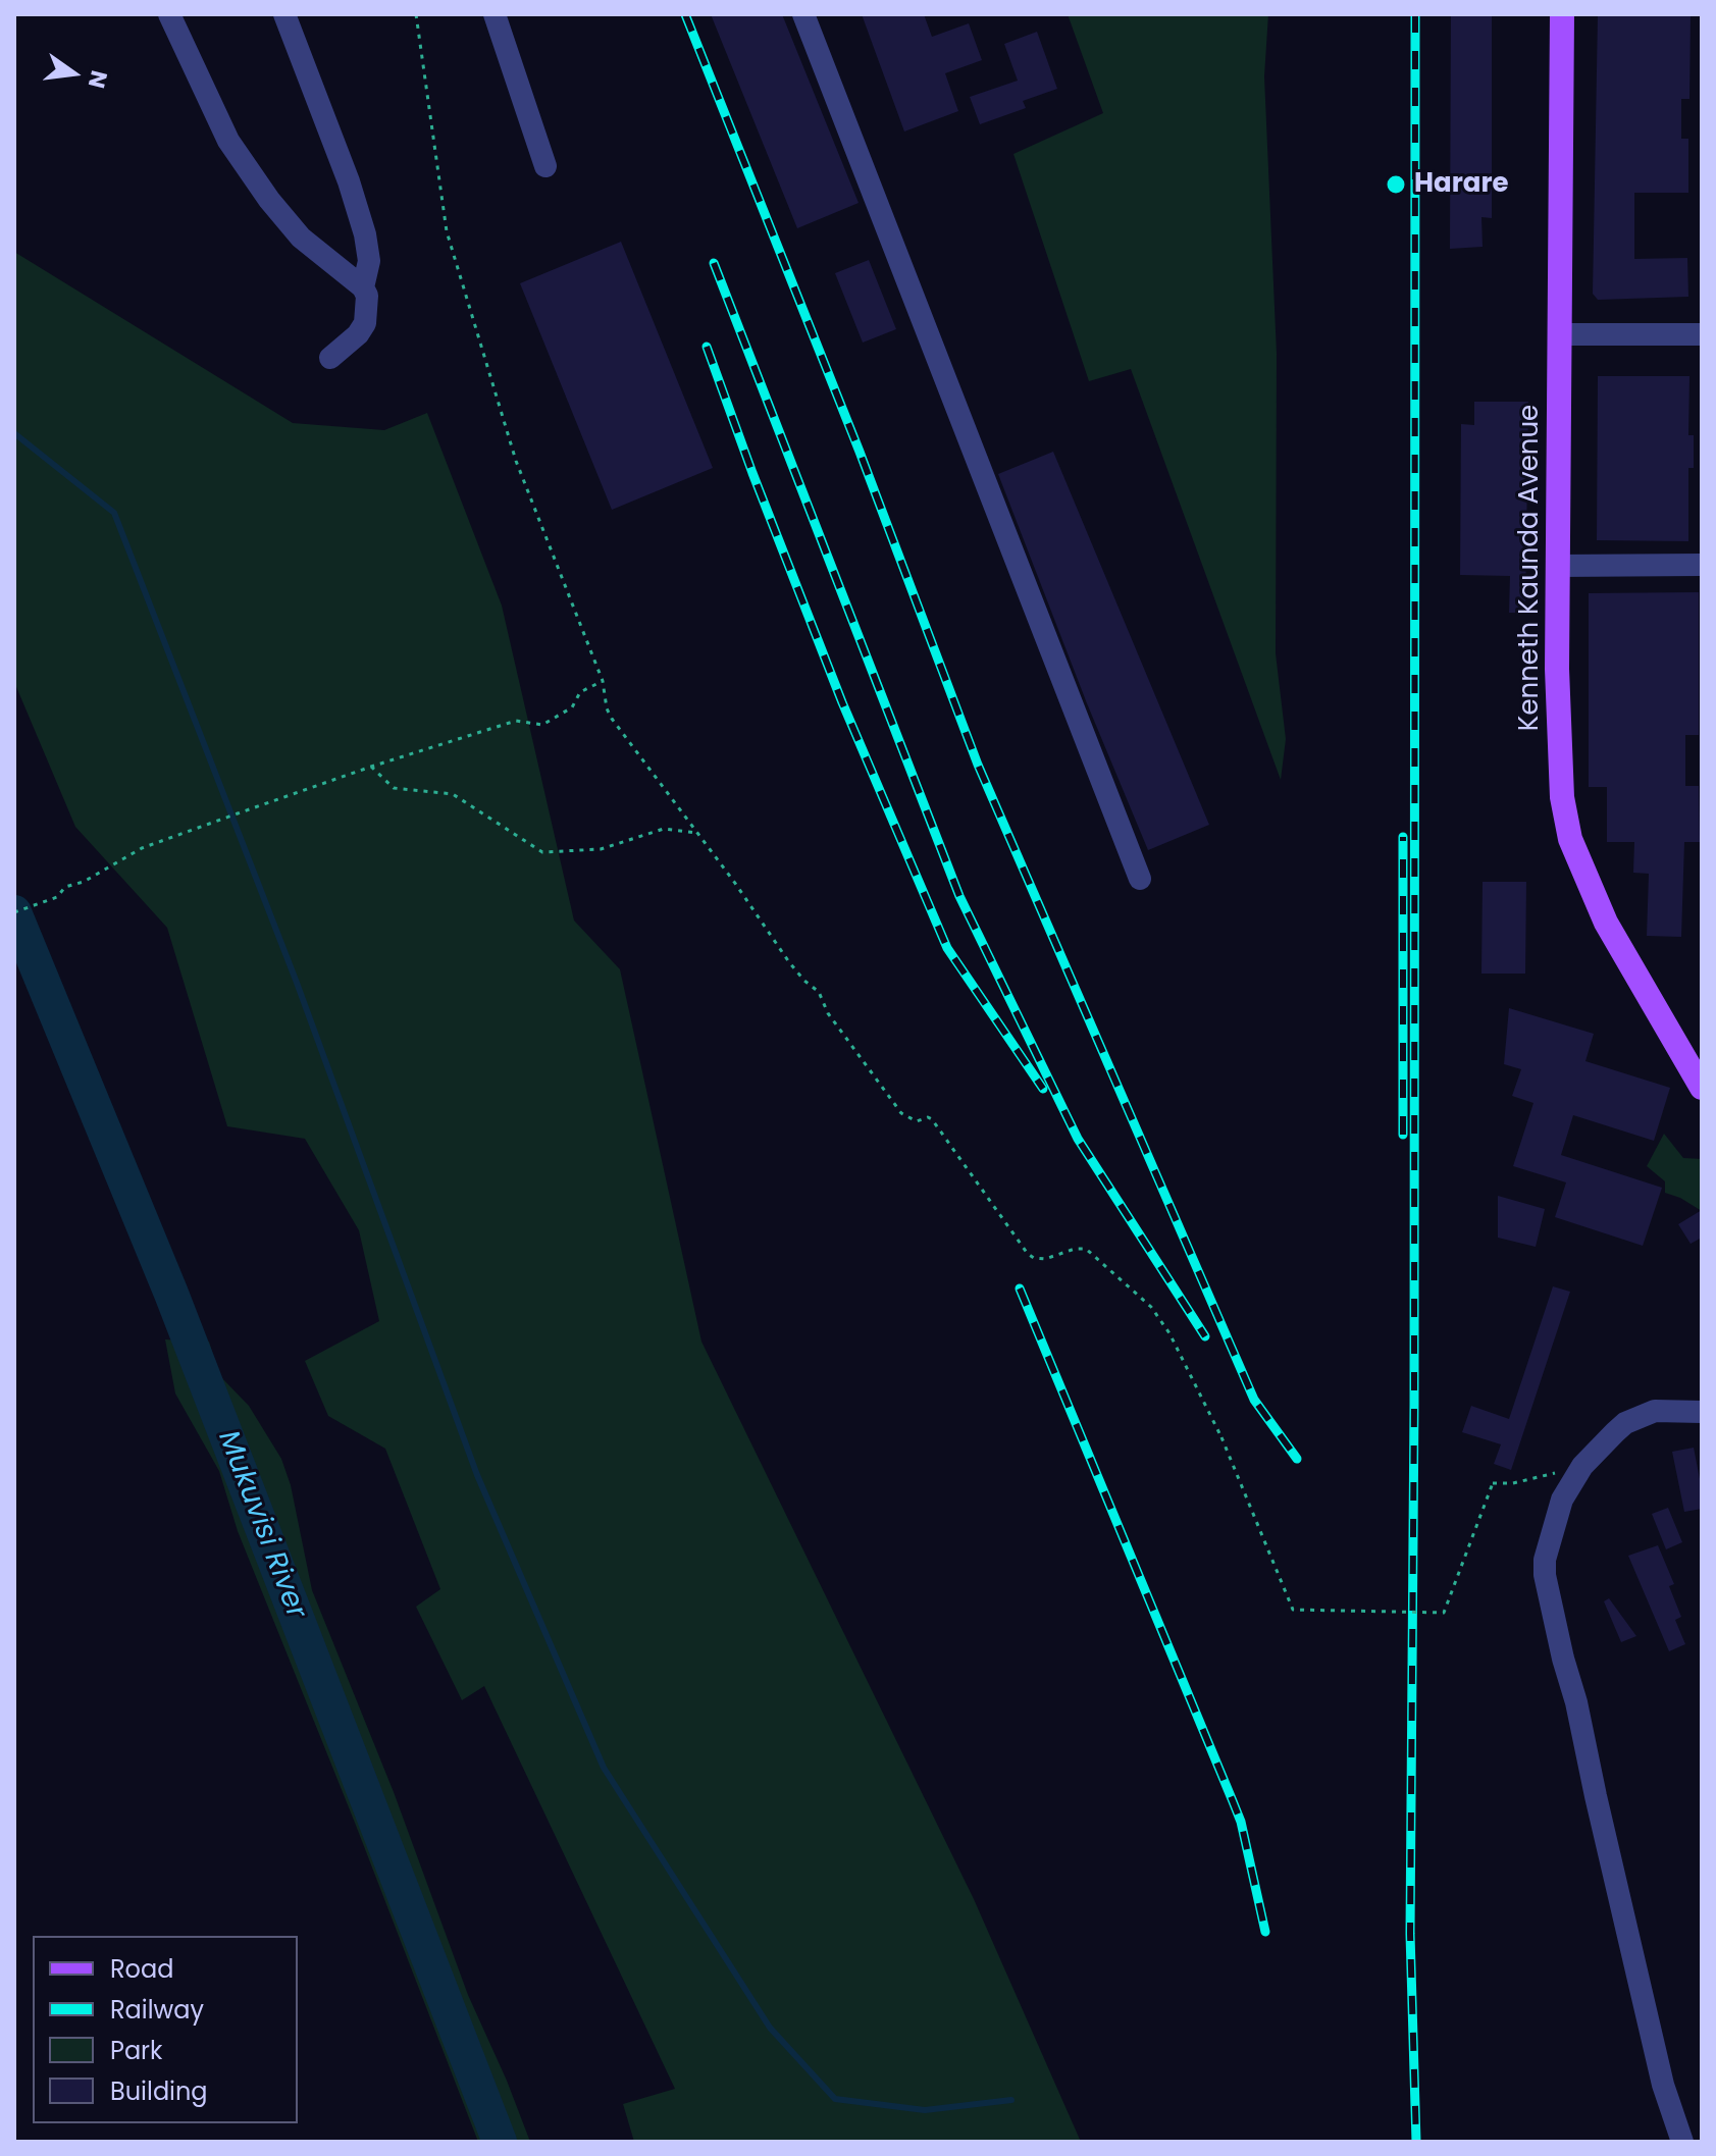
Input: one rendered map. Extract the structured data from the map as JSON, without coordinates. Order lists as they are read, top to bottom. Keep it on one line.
{"streets":{"main road":["Kenneth Kaunda Avenue"]},"water":["Mukuvisi River"],"places":["Harare"],"legend":["Road","Railway","Park","Building"],"north":"right"}
